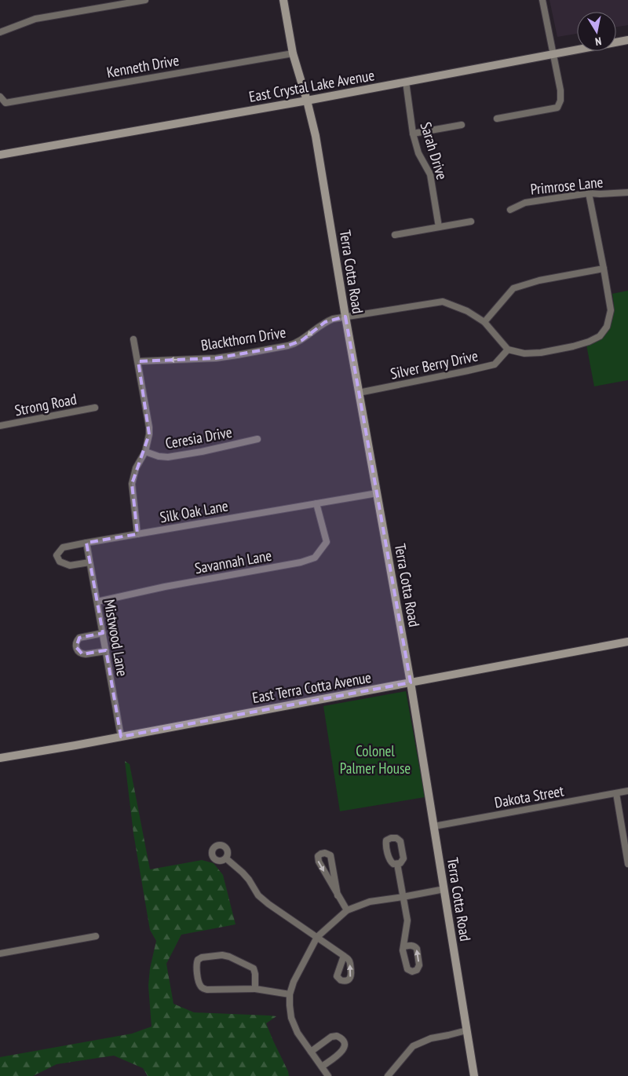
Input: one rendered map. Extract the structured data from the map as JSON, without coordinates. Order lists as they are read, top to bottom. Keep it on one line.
{"streets":{"street":["Kenneth Drive","East Crystal Lake Avenue","Sarah Drive","Primrose Lane","Terra Cotta Road","Blackthorn Drive","Silver Berry Drive","Strong Road","Ceresia Drive","Silk Oak Lane","Savannah Lane","Mistwood Lane","East Terra Cotta Avenue","Dakota Street"]},"crossings":[["Kenneth Drive","Terra Cotta Road"],["East Crystal Lake Avenue","Sarah Drive"],["East Crystal Lake Avenue","Terra Cotta Road"],["Terra Cotta Road","Blackthorn Drive"],["Terra Cotta Road","Silver Berry Drive"],["Terra Cotta Road","Silk Oak Lane"],["Terra Cotta Road","East Terra Cotta Avenue"],["Terra Cotta Road","Dakota Street"],["Blackthorn Drive","Silver Berry Drive"],["Silk Oak Lane","Savannah Lane"],["Silk Oak Lane","Mistwood Lane"],["Savannah Lane","Mistwood Lane"],["Mistwood Lane","East Terra Cotta Avenue"]],"one_way":["Blackthorn Drive"],"parks":["Colonel Palmer House"],"north":"bottom"}
